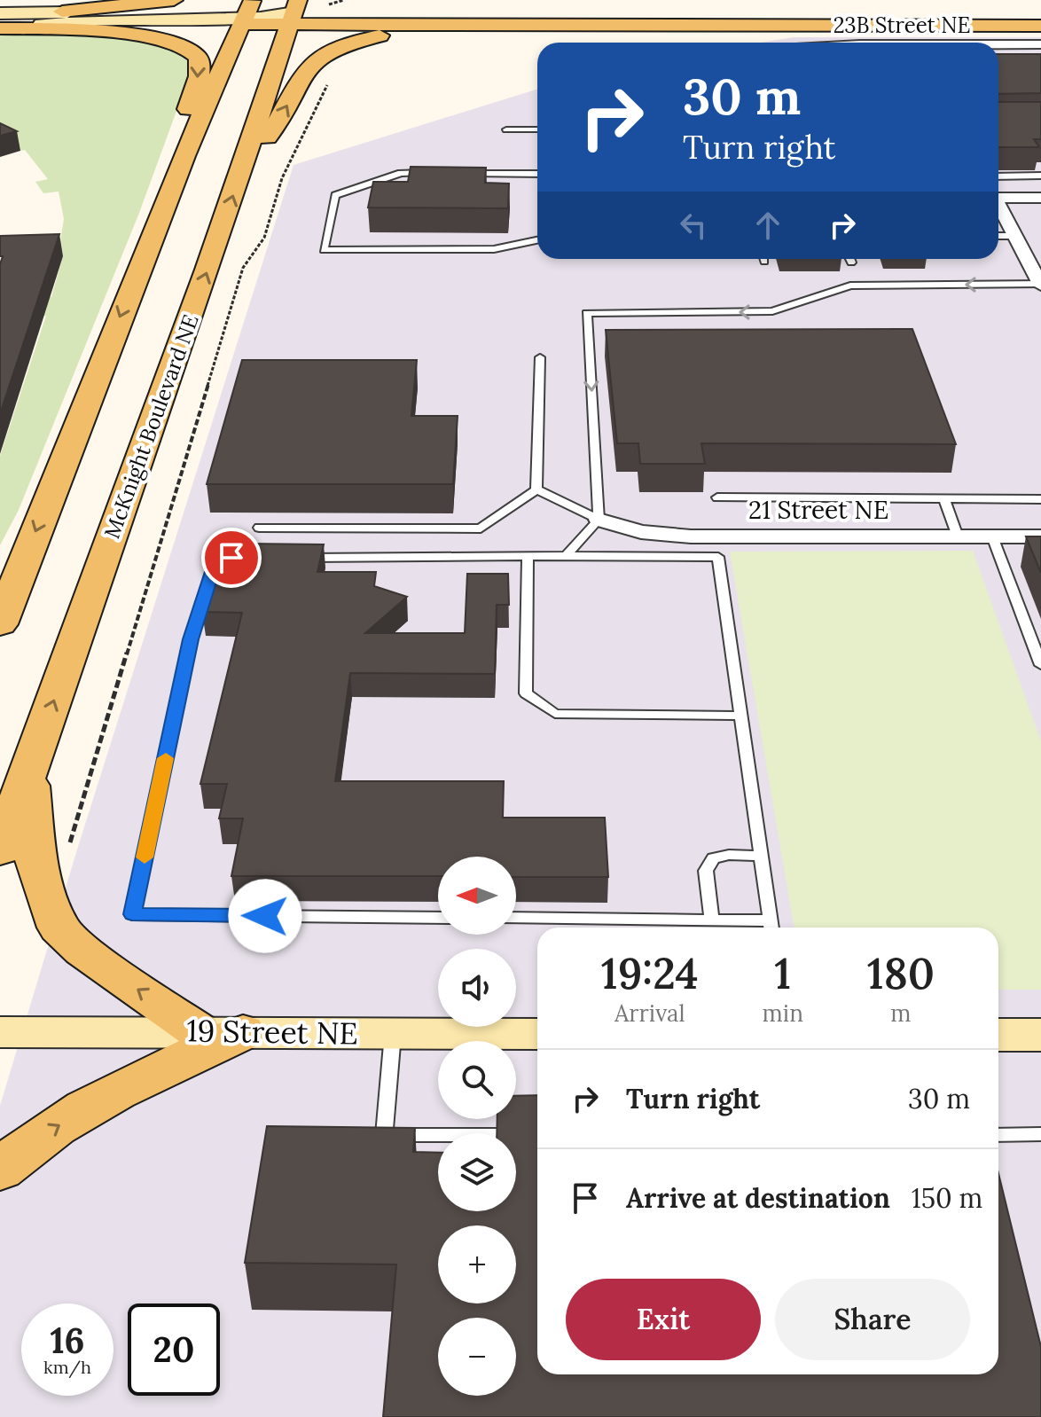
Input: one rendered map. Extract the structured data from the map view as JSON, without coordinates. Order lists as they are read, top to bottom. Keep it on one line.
{"streets":{"main road":["McKnight Boulevard NE"],"street":["23B Street NE","21 Street NE","19 Street NE"]},"north":"left","page":{"turn":["30 m","Turn right"],"map_buttons":["+","−"],"eta":["19:24","Arrival","1","min","180","m"],"list":[{"name":"Turn right","value":"30 m"},{"name":"Arrive at destination","value":"150 m"}],"buttons":["Exit","Share"],"speed":"16 km/h","limit":"20"}}
